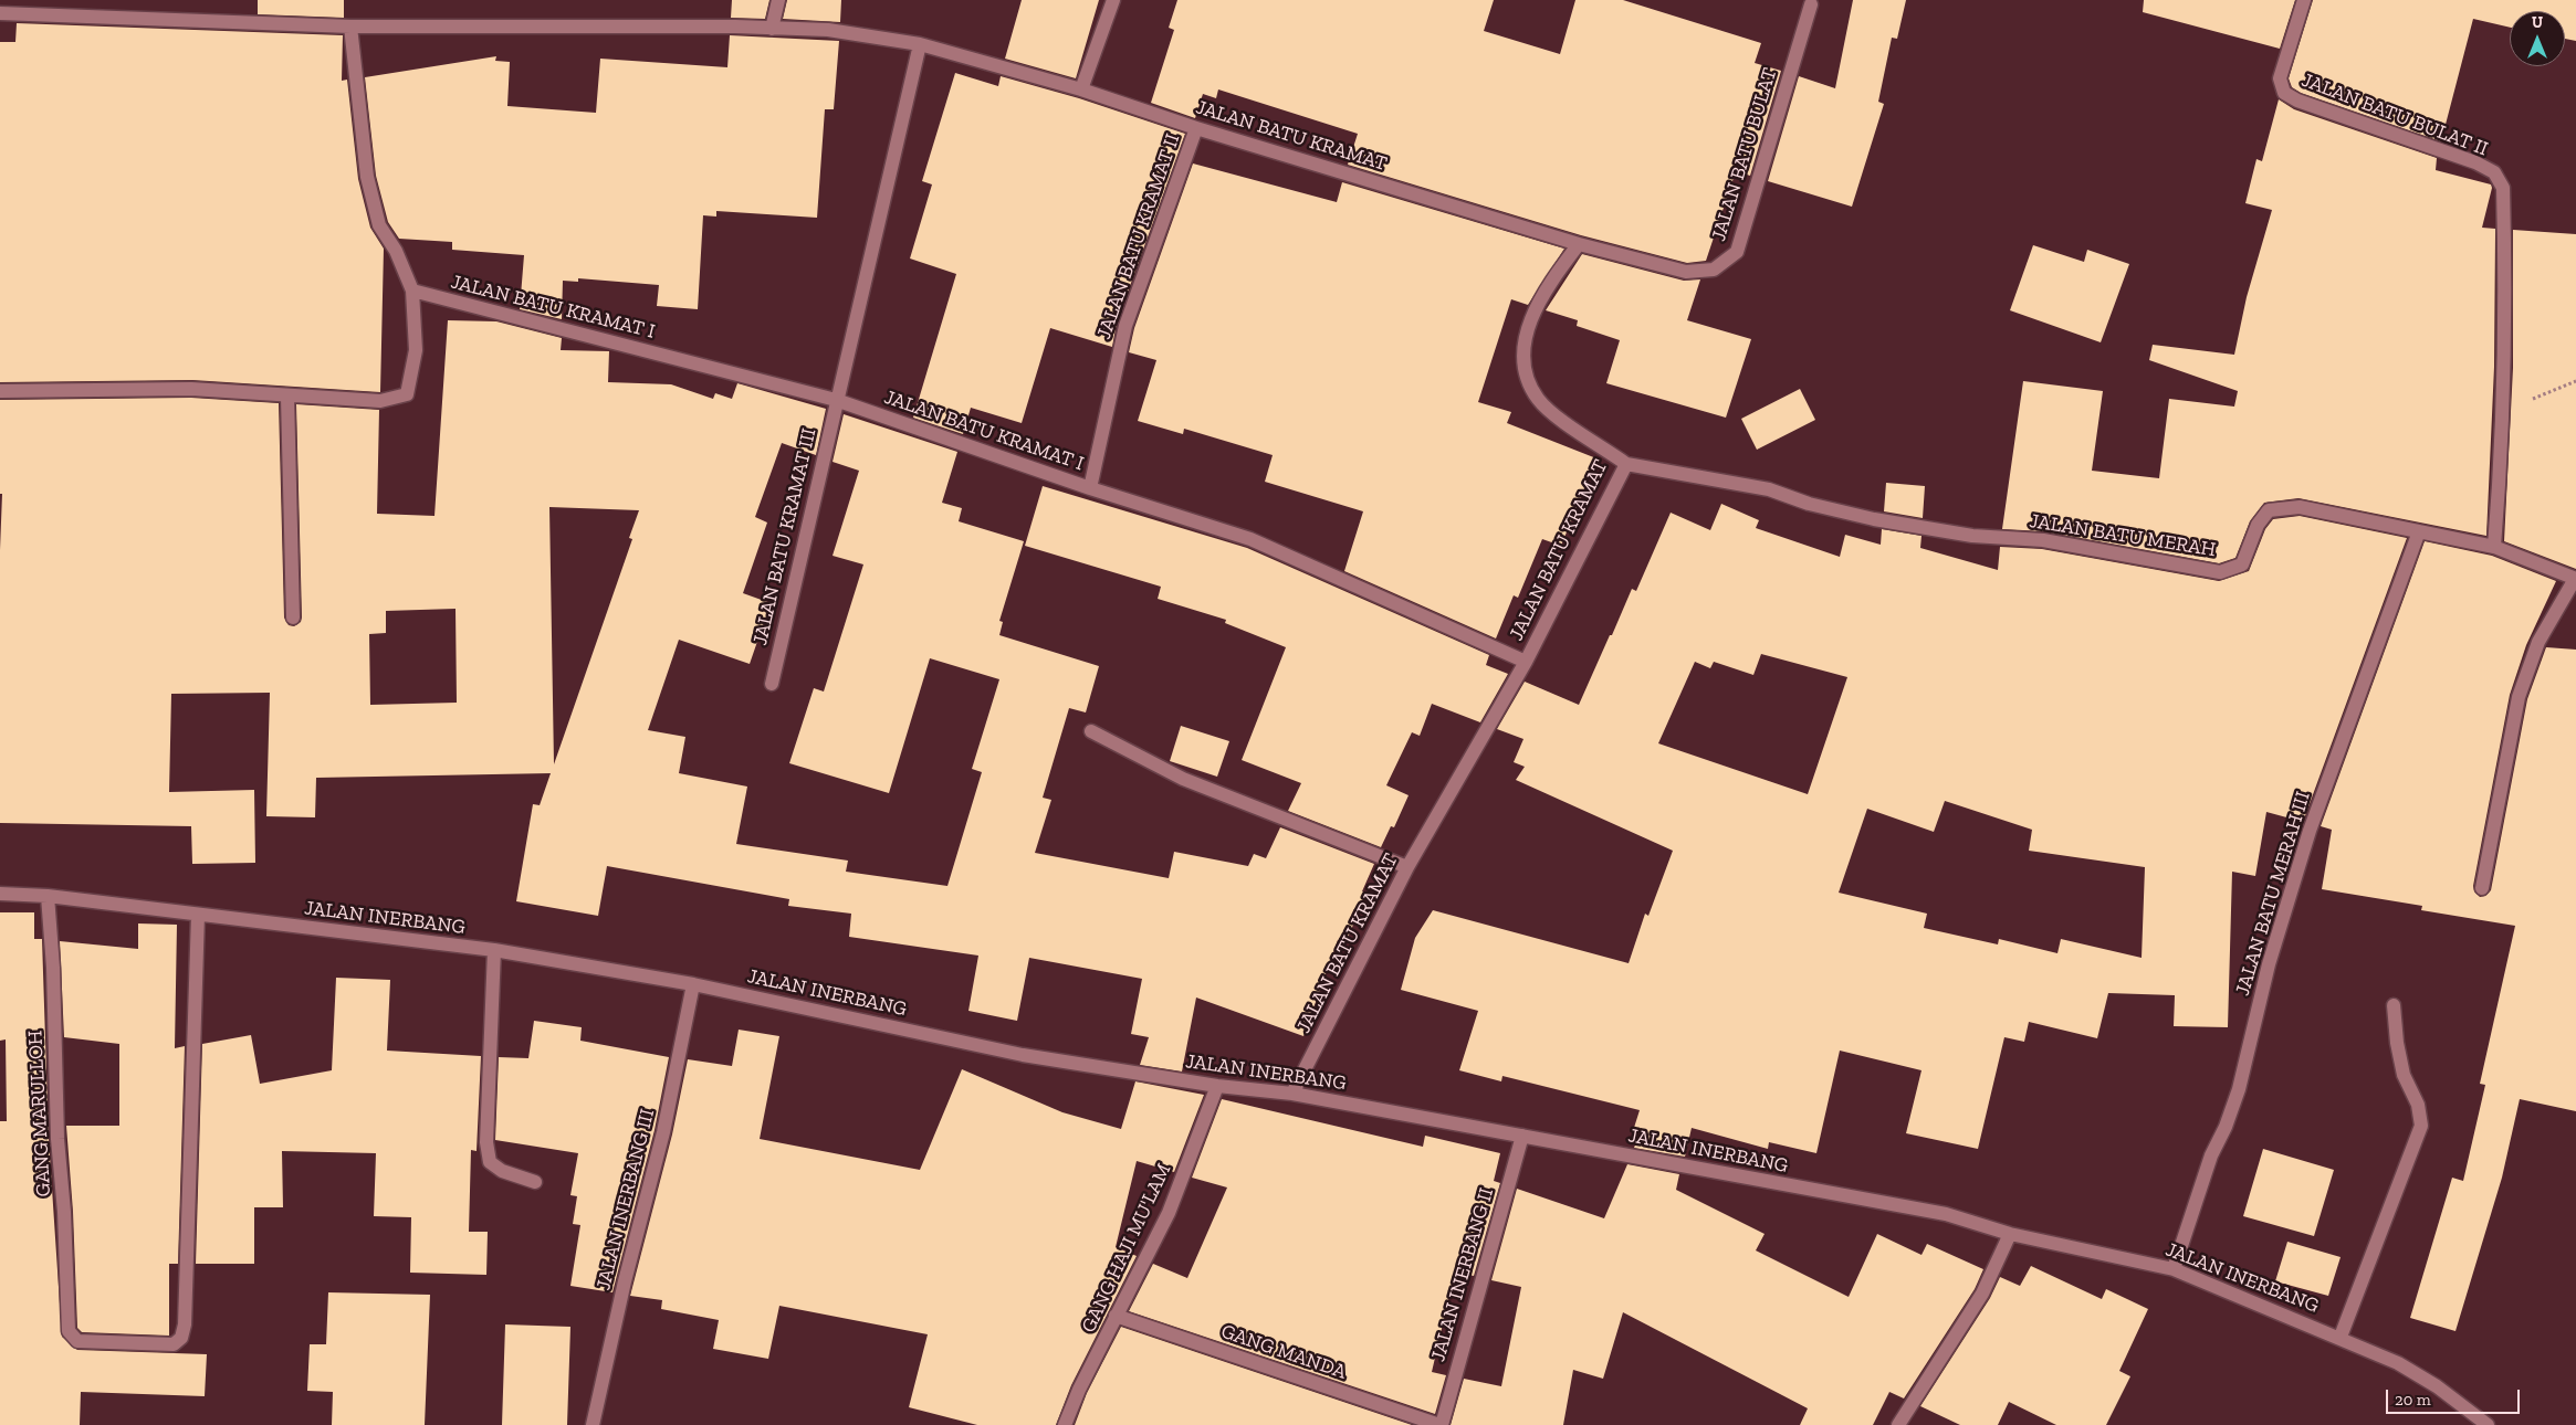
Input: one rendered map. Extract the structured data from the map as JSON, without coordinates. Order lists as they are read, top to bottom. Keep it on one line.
{"streets":{"street":["JALAN BATU BULAT II","JALAN BATU KRAMAT","JALAN BATU BULAT","JALAN BATU KRAMAT II","JALAN BATU KRAMAT I","JALAN BATU MERAH","JALAN BATU KRAMAT III","JALAN BATU MERAH III","JALAN INERBANG","GANG MARULLOH","JALAN INERBANG III","GANG HAJI MU'LAM","JALAN INERBANG II","GANG MANDA"]},"crossings":[["JALAN BATU KRAMAT","JALAN BATU BULAT"],["JALAN BATU KRAMAT","JALAN BATU KRAMAT II"],["JALAN BATU KRAMAT","JALAN BATU KRAMAT I"],["JALAN BATU KRAMAT","JALAN BATU MERAH"],["JALAN BATU KRAMAT","JALAN BATU KRAMAT III"],["JALAN BATU KRAMAT","JALAN INERBANG"],["JALAN BATU KRAMAT II","JALAN BATU KRAMAT I"],["JALAN BATU KRAMAT I","JALAN BATU KRAMAT III"],["JALAN BATU MERAH","JALAN BATU MERAH III"],["JALAN BATU MERAH III","JALAN INERBANG"],["JALAN INERBANG","GANG MARULLOH"],["JALAN INERBANG","JALAN INERBANG III"],["JALAN INERBANG","GANG HAJI MU'LAM"],["JALAN INERBANG","JALAN INERBANG II"],["GANG HAJI MU'LAM","GANG MANDA"],["JALAN INERBANG II","GANG MANDA"]],"scale_bar":"20 m","north":"top"}
